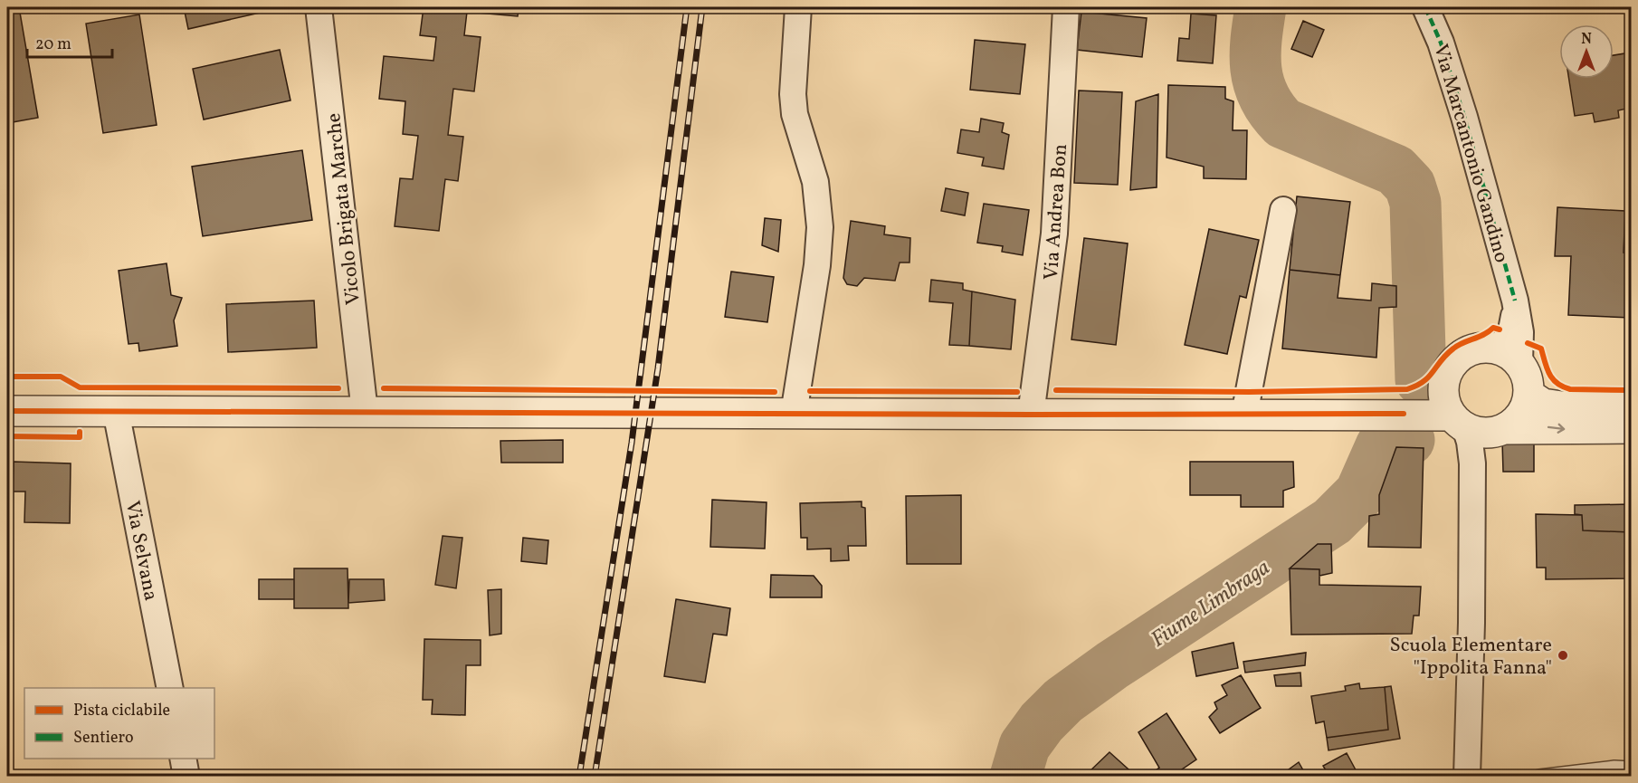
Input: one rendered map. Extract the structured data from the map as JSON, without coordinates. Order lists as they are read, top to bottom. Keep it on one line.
{"streets":{"street":["Via Marcantonio Gandino","Vicolo Brigata Marche","Via Andrea Bon","Via Selvana"]},"water":["Fiume Limbraga"],"places":["Scuola Elementare \"Ippolita Fanna\""],"legend":["Pista ciclabile","Sentiero"],"scale_bar":"20 m","north":"top"}
